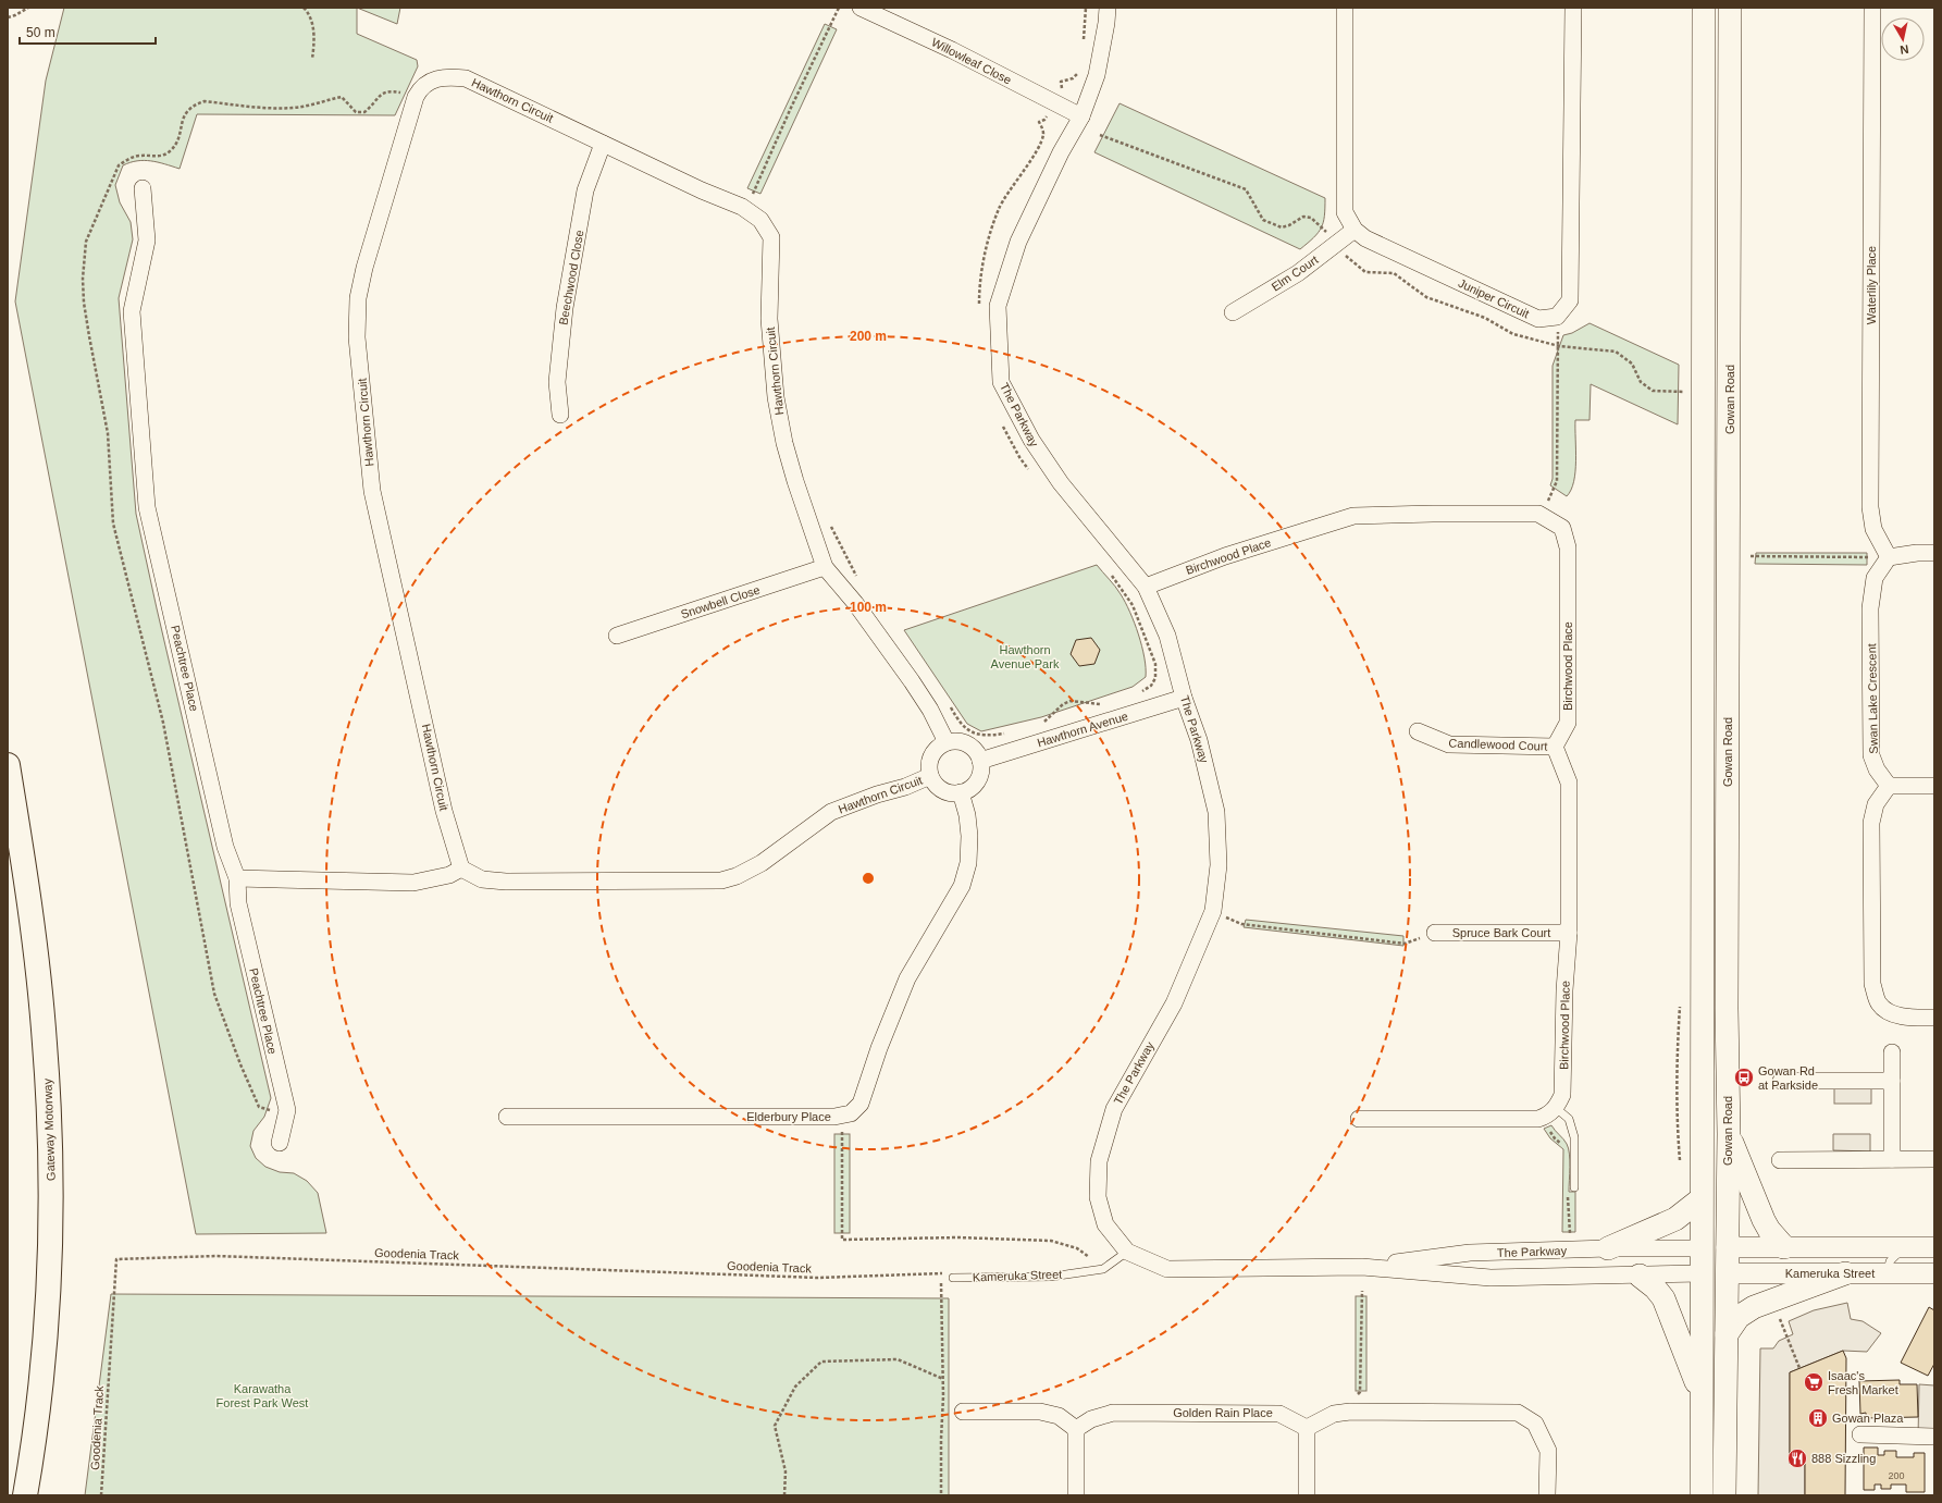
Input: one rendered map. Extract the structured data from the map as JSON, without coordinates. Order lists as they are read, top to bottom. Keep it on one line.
{"streets":{"highway":["Gateway Motorway"],"main road":["Gowan Road"],"street":["Willowleaf Close","Hawthorn Circuit","Elm Court","Beechwood Close","Waterlily Place","Juniper Circuit","The Parkway","Birchwood Place","Snowbell Close","Peachtree Place","Swan Lake Crescent","Hawthorn Avenue","Candlewood Court","Spruce Bark Court","Elderbury Place","Kameruka Street","Golden Rain Place"],"path":["Goodenia Track"]},"crossings":[["Willowleaf Close","The Parkway"],["Hawthorn Circuit","Beechwood Close"],["Hawthorn Circuit","Snowbell Close"],["Hawthorn Circuit","Hawthorn Avenue"],["Hawthorn Circuit","Elderbury Place"],["Elm Court","Juniper Circuit"],["Waterlily Place","Swan Lake Crescent"],["Gowan Road","Kameruka Street"],["The Parkway","Birchwood Place"],["The Parkway","Hawthorn Avenue"],["The Parkway","Kameruka Street"],["Birchwood Place","Candlewood Court"],["Birchwood Place","Spruce Bark Court"],["Hawthorn Avenue","Elderbury Place"],["Goodenia Track","Kameruka Street"]],"parks":["Hawthorn Avenue Park","Karawatha Forest Park West"],"places":{"bus stop":["Gowan Rd at Parkside"],"supermarket":["Isaac's Fresh Market"],"building":["Gowan Plaza"],"restaurant":["888 Sizzling"]},"house_numbers":["200"],"scale_bar":"50 m","north":"bottom","rings":["200 m","100 m"]}
